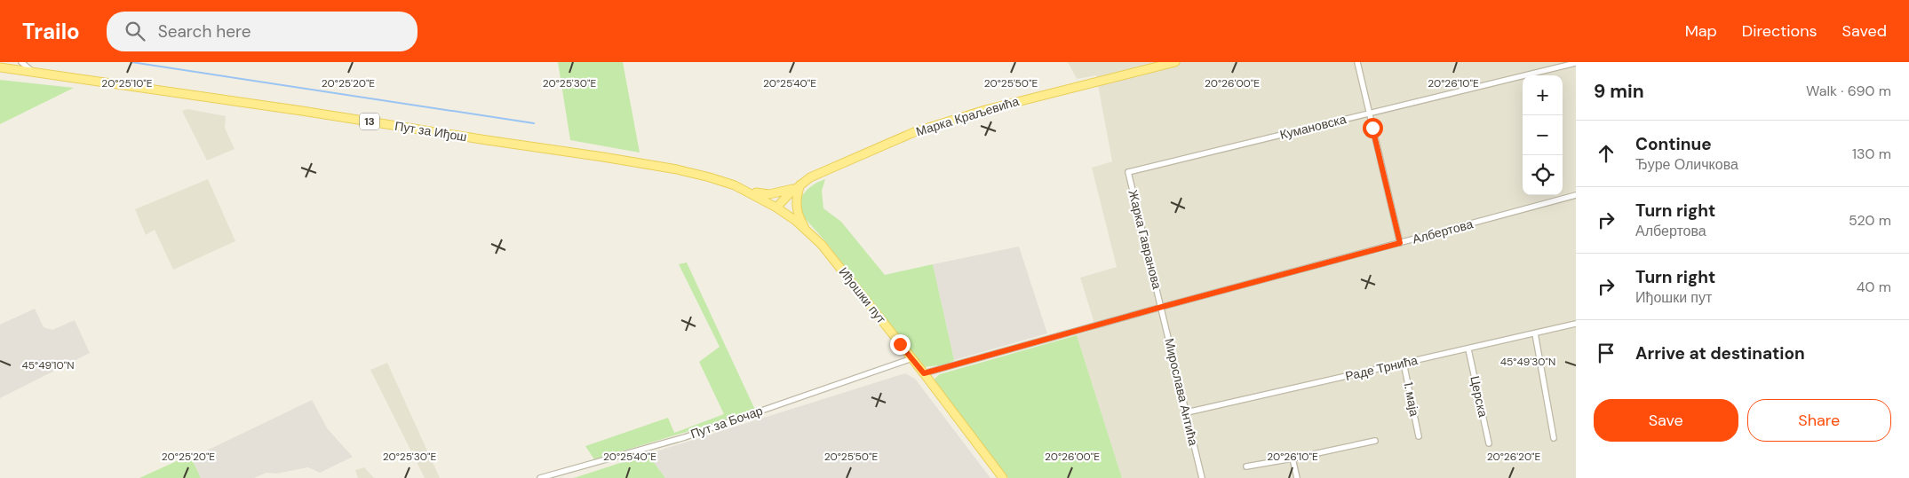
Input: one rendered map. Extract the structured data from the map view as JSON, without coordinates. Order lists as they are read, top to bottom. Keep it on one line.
{"streets":{"main road":["Марка Краљевића","13","Пут за Иђош","Иђошки пут"],"street":["Кумановска","Албертова","Жарка Гавранова","Раде Трнића","Мирослава Антића","Церска","1. маја","Пут за Бочар"]},"crossings":[["Марка Краљевића","Пут за Иђош"],["Марка Краљевића","Иђошки пут"],["Кумановска","Жарка Гавранова"],["Пут за Иђош","Иђошки пут"],["Албертова","Жарка Гавранова"],["Албертова","Иђошки пут"],["Албертова","Мирослава Антића"],["Жарка Гавранова","Мирослава Антића"],["Иђошки пут","Пут за Бочар"],["Раде Трнића","Мирослава Антића"],["Раде Трнића","Церска"],["Раде Трнића","1. маја"]],"page":{"header":"Trailo","search":"Search here","nav":["Map","Directions","Saved"],"heading":["9 min","Walk · 690 m"],"map_buttons":["+","−"],"list":[["Continue","Ђуре Оличкова","130 m"],["Turn right","Албертова","520 m"],["Turn right","Иђошки пут","40 m"],"Arrive at destination"],"buttons":["Save","Share"]},"coordinates":["20°26'00\"E","20°25'10\"E","20°25'20\"E","20°25'30\"E","20°25'40\"E","20°25'50\"E","20°26'10\"E","45°49'30\"N","45°49'10\"N","20°26'20\"E"]}
